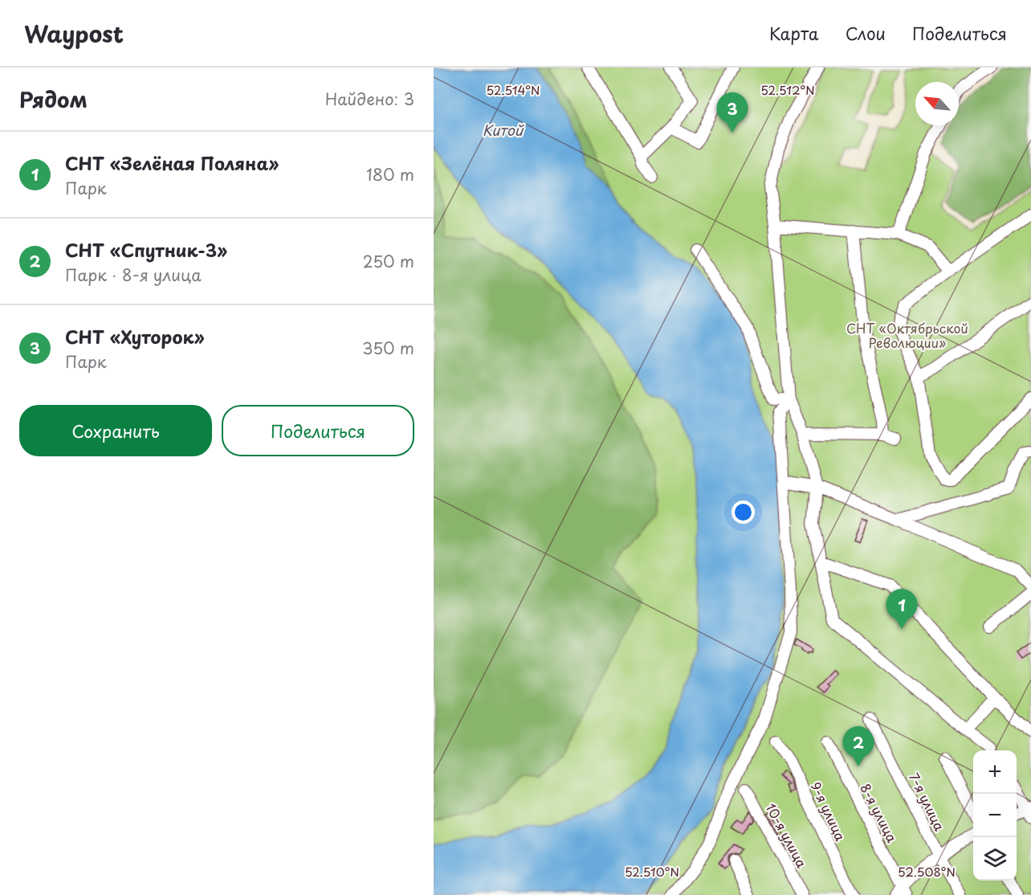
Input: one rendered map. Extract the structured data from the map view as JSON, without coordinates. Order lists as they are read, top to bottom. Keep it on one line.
{"streets":{"street":["7-я улица","9-я улица","8-я улица","10-я улица"]},"water":["Китой"],"parks":["СНТ «Октябрьской Революции»"],"north":"top left","page":{"header":"Waypost","nav":["Карта","Слои","Поделиться"],"heading":["Рядом","Найдено: 3"],"pins":["3","1","2"],"list":[{"mark":"1","name":"СНТ «Зелёная Поляна»","note":"Парк","value":"180 m"},{"mark":"2","name":"СНТ «Спутник-3»","note":"Парк · 8-я улица","value":"250 m"},{"mark":"3","name":"СНТ «Хуторок»","note":"Парк","value":"350 m"}],"buttons":["Сохранить","Поделиться"],"map_buttons":["+","−"]},"coordinates":["52.514°N","52.512°N","52.510°N","52.508°N"]}
